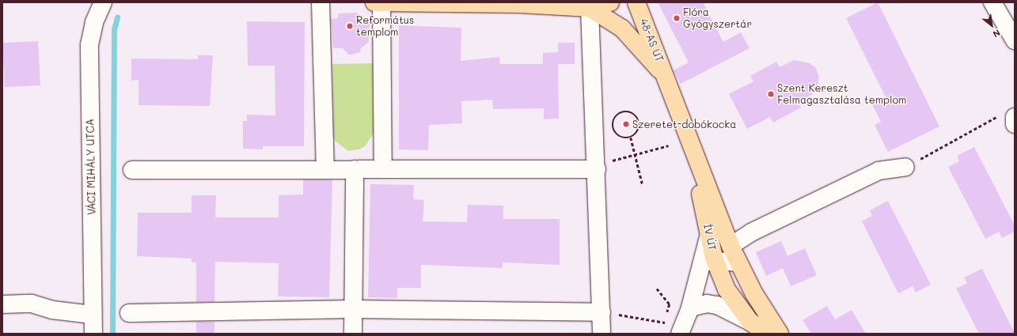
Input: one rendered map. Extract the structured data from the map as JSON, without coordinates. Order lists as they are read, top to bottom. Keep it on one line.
{"streets":{"main road":["48-AS ÚT","ÍV ÚT"],"street":["VÁCI MIHÁLY UTCA"]},"crossings":[["48-AS ÚT","ÍV ÚT"]],"places":["Flóra Gyógyszertár","Református templom","Szent Kereszt Felmagasztalása templom","Szeretet-dobókocka"],"north":"bottom right"}
